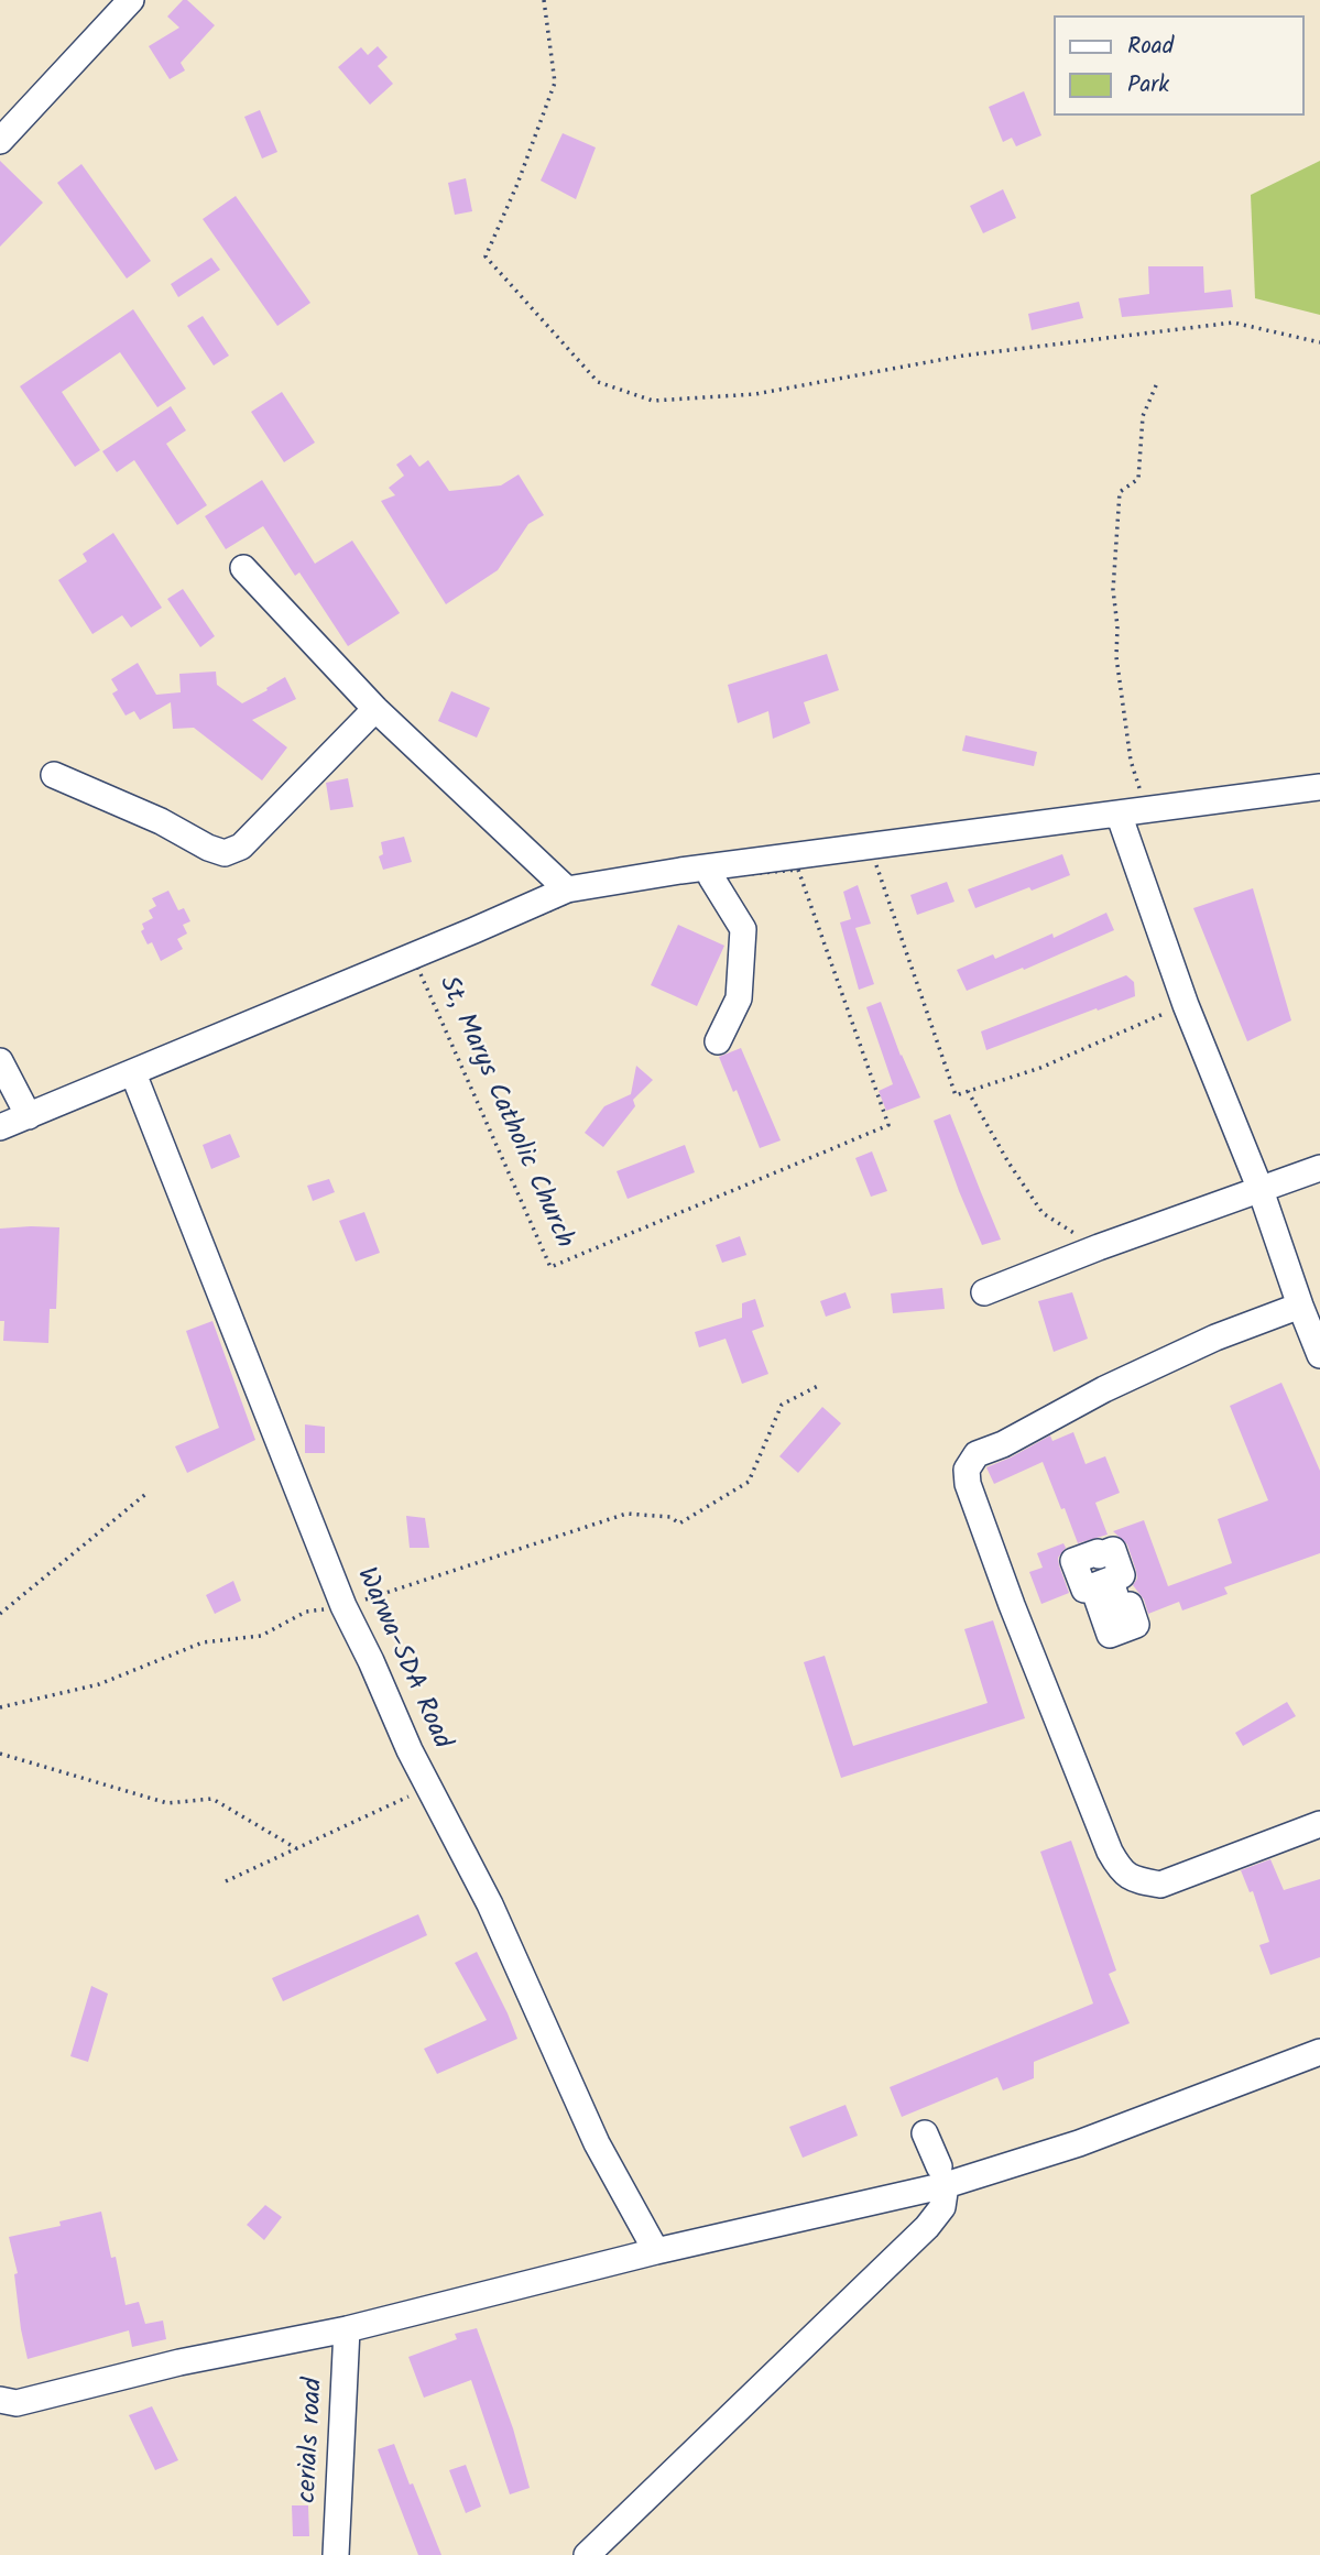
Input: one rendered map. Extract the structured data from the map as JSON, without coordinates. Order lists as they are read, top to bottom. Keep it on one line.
{"streets":{"street":["Warwa-SDA Road","cerials road"],"path":["St, Marys Catholic Church"]},"legend":["Road","Park"]}
